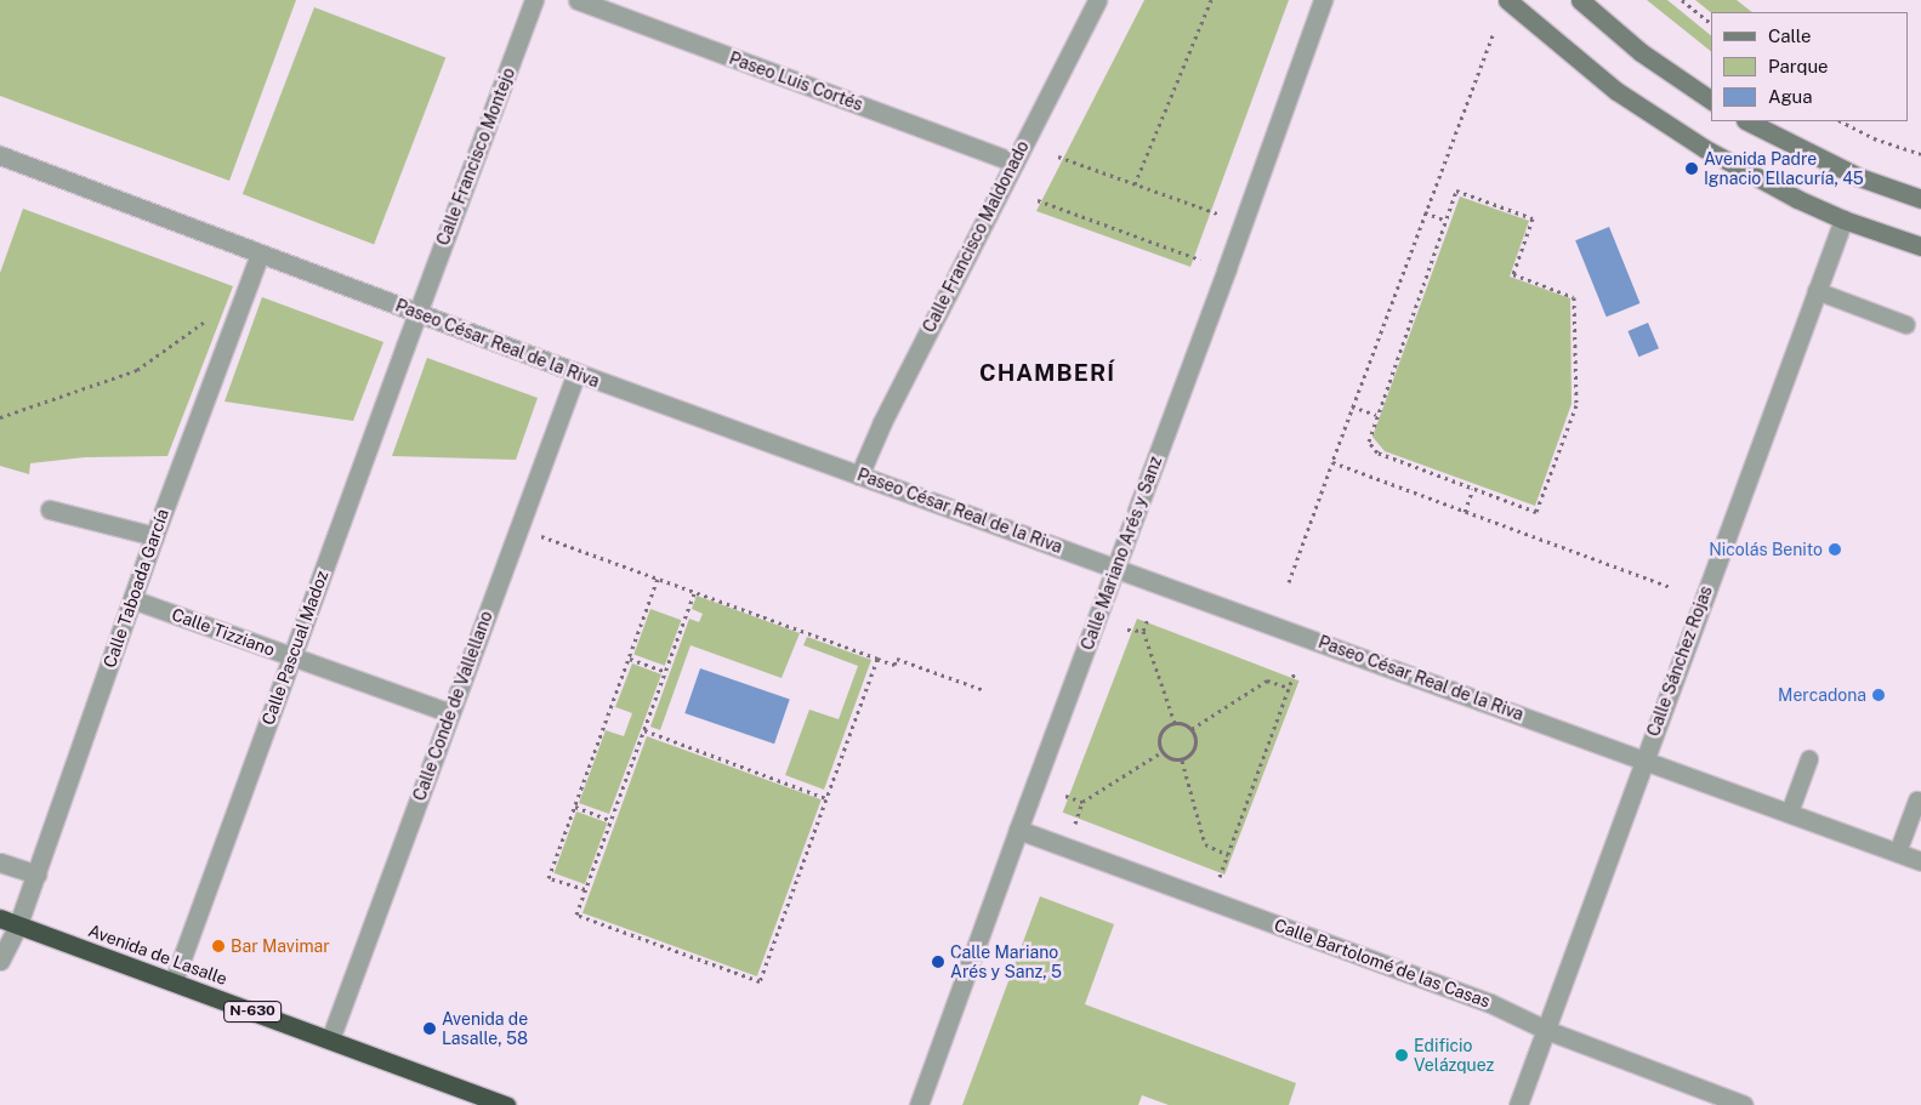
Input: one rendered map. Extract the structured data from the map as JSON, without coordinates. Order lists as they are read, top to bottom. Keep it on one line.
{"streets":{"highway":["Avenida de Lasalle","N-630"],"street":["Paseo Luis Cortés","Calle Francisco Montejo","Calle Francisco Maldonado","Paseo César Real de la Riva","Calle Mariano Arés y Sanz","Calle Taboada García","Calle Tizziano","Calle Pascual Madoz","Calle Sánchez Rojas","Calle Conde de Vallellano","Calle Bartolomé de las Casas"]},"crossings":[["Paseo Luis Cortés","Calle Francisco Maldonado"],["Calle Francisco Montejo","Paseo César Real de la Riva"],["Calle Francisco Montejo","Calle Pascual Madoz"],["Calle Francisco Maldonado","Paseo César Real de la Riva"],["Paseo César Real de la Riva","Calle Mariano Arés y Sanz"],["Paseo César Real de la Riva","Calle Taboada García"],["Paseo César Real de la Riva","Calle Pascual Madoz"],["Paseo César Real de la Riva","Calle Sánchez Rojas"],["Paseo César Real de la Riva","Calle Conde de Vallellano"],["Calle Mariano Arés y Sanz","Calle Bartolomé de las Casas"],["Calle Taboada García","Calle Tizziano"],["Calle Taboada García","Avenida de Lasalle"],["Calle Tizziano","Calle Pascual Madoz"],["Calle Tizziano","Calle Conde de Vallellano"],["Calle Pascual Madoz","Avenida de Lasalle"],["Calle Sánchez Rojas","Calle Bartolomé de las Casas"],["Calle Conde de Vallellano","Avenida de Lasalle"]],"districts":["CHAMBERÍ"],"places":["Avenida Padre Ignacio Ellacuría, 45","Nicolás Benito","Mercadona","Bar Mavimar","Calle Mariano Arés y Sanz, 5","Avenida de Lasalle, 58","Edificio Velázquez"],"legend":["Calle","Parque","Agua"]}
